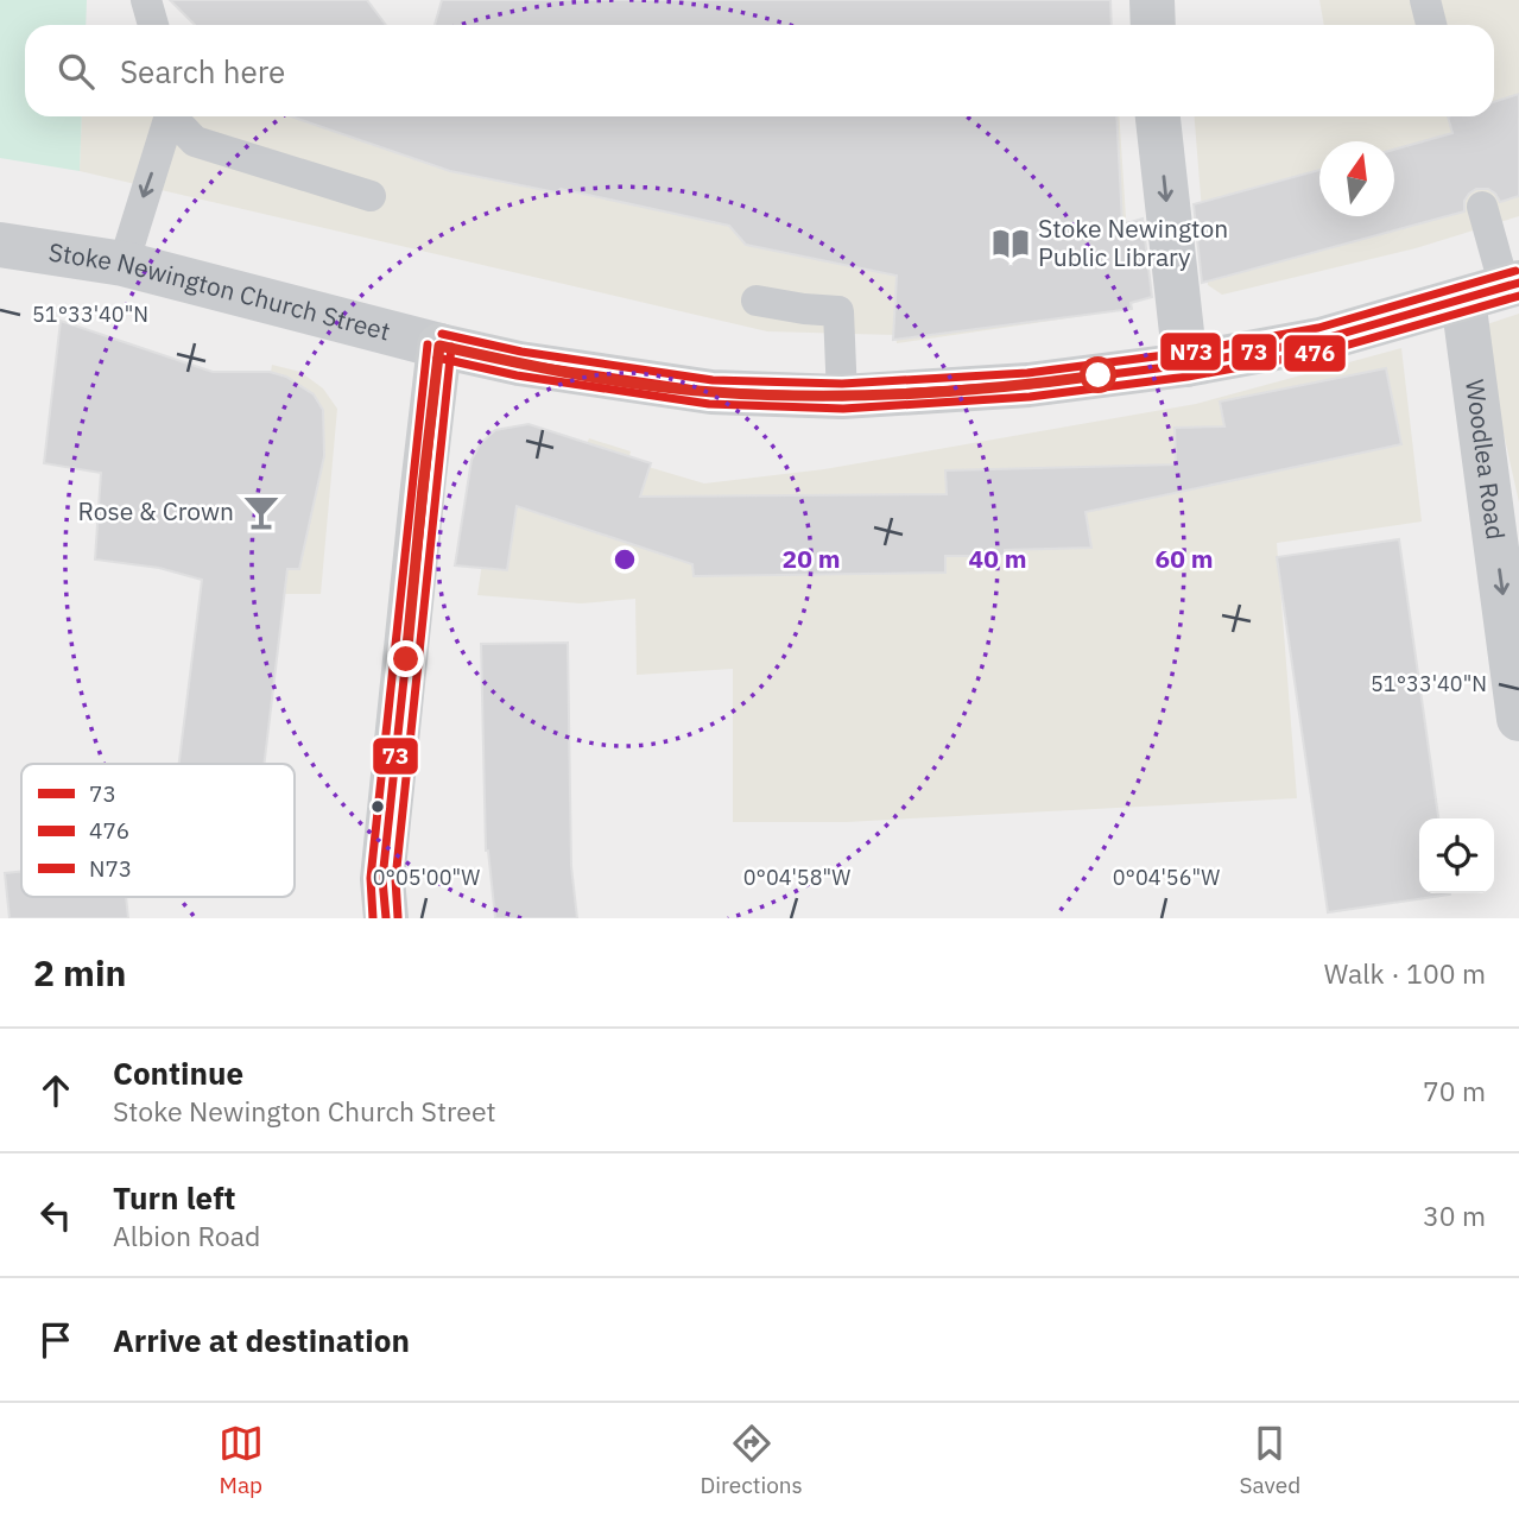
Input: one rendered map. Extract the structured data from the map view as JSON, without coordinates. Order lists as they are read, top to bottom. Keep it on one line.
{"streets":{"main road":["Stoke Newington Church Street"],"street":["Woodlea Road"]},"crossings":[["Stoke Newington Church Street","Woodlea Road"]],"one_way":["Woodlea Road"],"places":{"library":["Stoke Newington Public Library"],"bar":["Rose & Crown"]},"lines":["transit line N73","transit line 73","transit line 476"],"legend":["73","476","N73"],"north":"top","page":{"search":"Search here","heading":["2 min","Walk · 100 m"],"list":[["Continue","Stoke Newington Church Street","70 m"],["Turn left","Albion Road","30 m"],"Arrive at destination"],"nav":["Map","Directions","Saved"]},"coordinates":["51°33'40\"N","0°05'00\"W","0°04'58\"W","0°04'56\"W"],"rings":["20 m","40 m","60 m"]}
